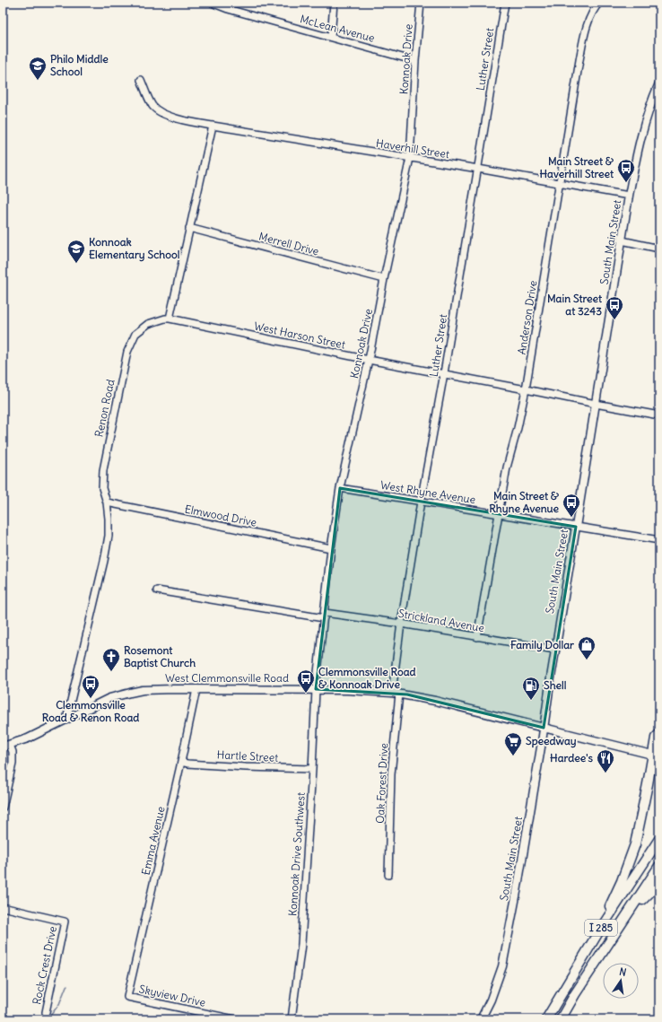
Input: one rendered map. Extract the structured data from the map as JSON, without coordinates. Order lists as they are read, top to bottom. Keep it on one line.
{"streets":{"highway":["I 285"],"main road":["South Main Street","West Clemmonsville Road"],"street":["McLean Avenue","Konnoak Drive","Luther Street","Haverhill Street","Merrell Drive","Anderson Drive","West Harson Street","Renon Road","West Rhyne Avenue","Elmwood Drive","Strickland Avenue","Hartle Street","Oak Forest Drive","Emma Avenue","Konnoak Drive Southwest","Rock Crest Drive","Skyview Drive"]},"crossings":[["McLean Avenue","Konnoak Drive"],["Konnoak Drive","Haverhill Street"],["Konnoak Drive","Merrell Drive"],["Konnoak Drive","West Harson Street"],["Konnoak Drive","West Rhyne Avenue"],["Konnoak Drive","Elmwood Drive"],["Konnoak Drive","Strickland Avenue"],["Konnoak Drive","West Clemmonsville Road"],["Konnoak Drive","Konnoak Drive Southwest"],["Luther Street","Haverhill Street"],["Luther Street","West Harson Street"],["Luther Street","West Rhyne Avenue"],["Luther Street","Strickland Avenue"],["Luther Street","West Clemmonsville Road"],["Luther Street","Oak Forest Drive"],["Haverhill Street","South Main Street"],["Haverhill Street","Anderson Drive"],["South Main Street","West Harson Street"],["South Main Street","West Rhyne Avenue"],["South Main Street","Strickland Avenue"],["South Main Street","West Clemmonsville Road"],["Anderson Drive","West Harson Street"],["Anderson Drive","West Rhyne Avenue"],["Anderson Drive","Strickland Avenue"],["West Harson Street","Renon Road"],["Renon Road","Elmwood Drive"],["Renon Road","West Clemmonsville Road"],["West Clemmonsville Road","Oak Forest Drive"],["West Clemmonsville Road","Emma Avenue"],["West Clemmonsville Road","Konnoak Drive Southwest"],["Hartle Street","Emma Avenue"],["Hartle Street","Konnoak Drive Southwest"],["Emma Avenue","Skyview Drive"]],"places":{"school or university":["Philo Middle School","Konnoak Elementary School"],"bus stop":["Main Street & Haverhill Street","Main Street at 3243","Main Street & Rhyne Avenue","Clemmonsville Road & Konnoak Drive","Clemmonsville Road & Renon Road"],"shop":["Family Dollar"],"church":["Rosemont Baptist Church"],"fuel station":["Shell"],"supermarket":["Speedway"],"restaurant":["Hardee's"]},"north":"top"}
